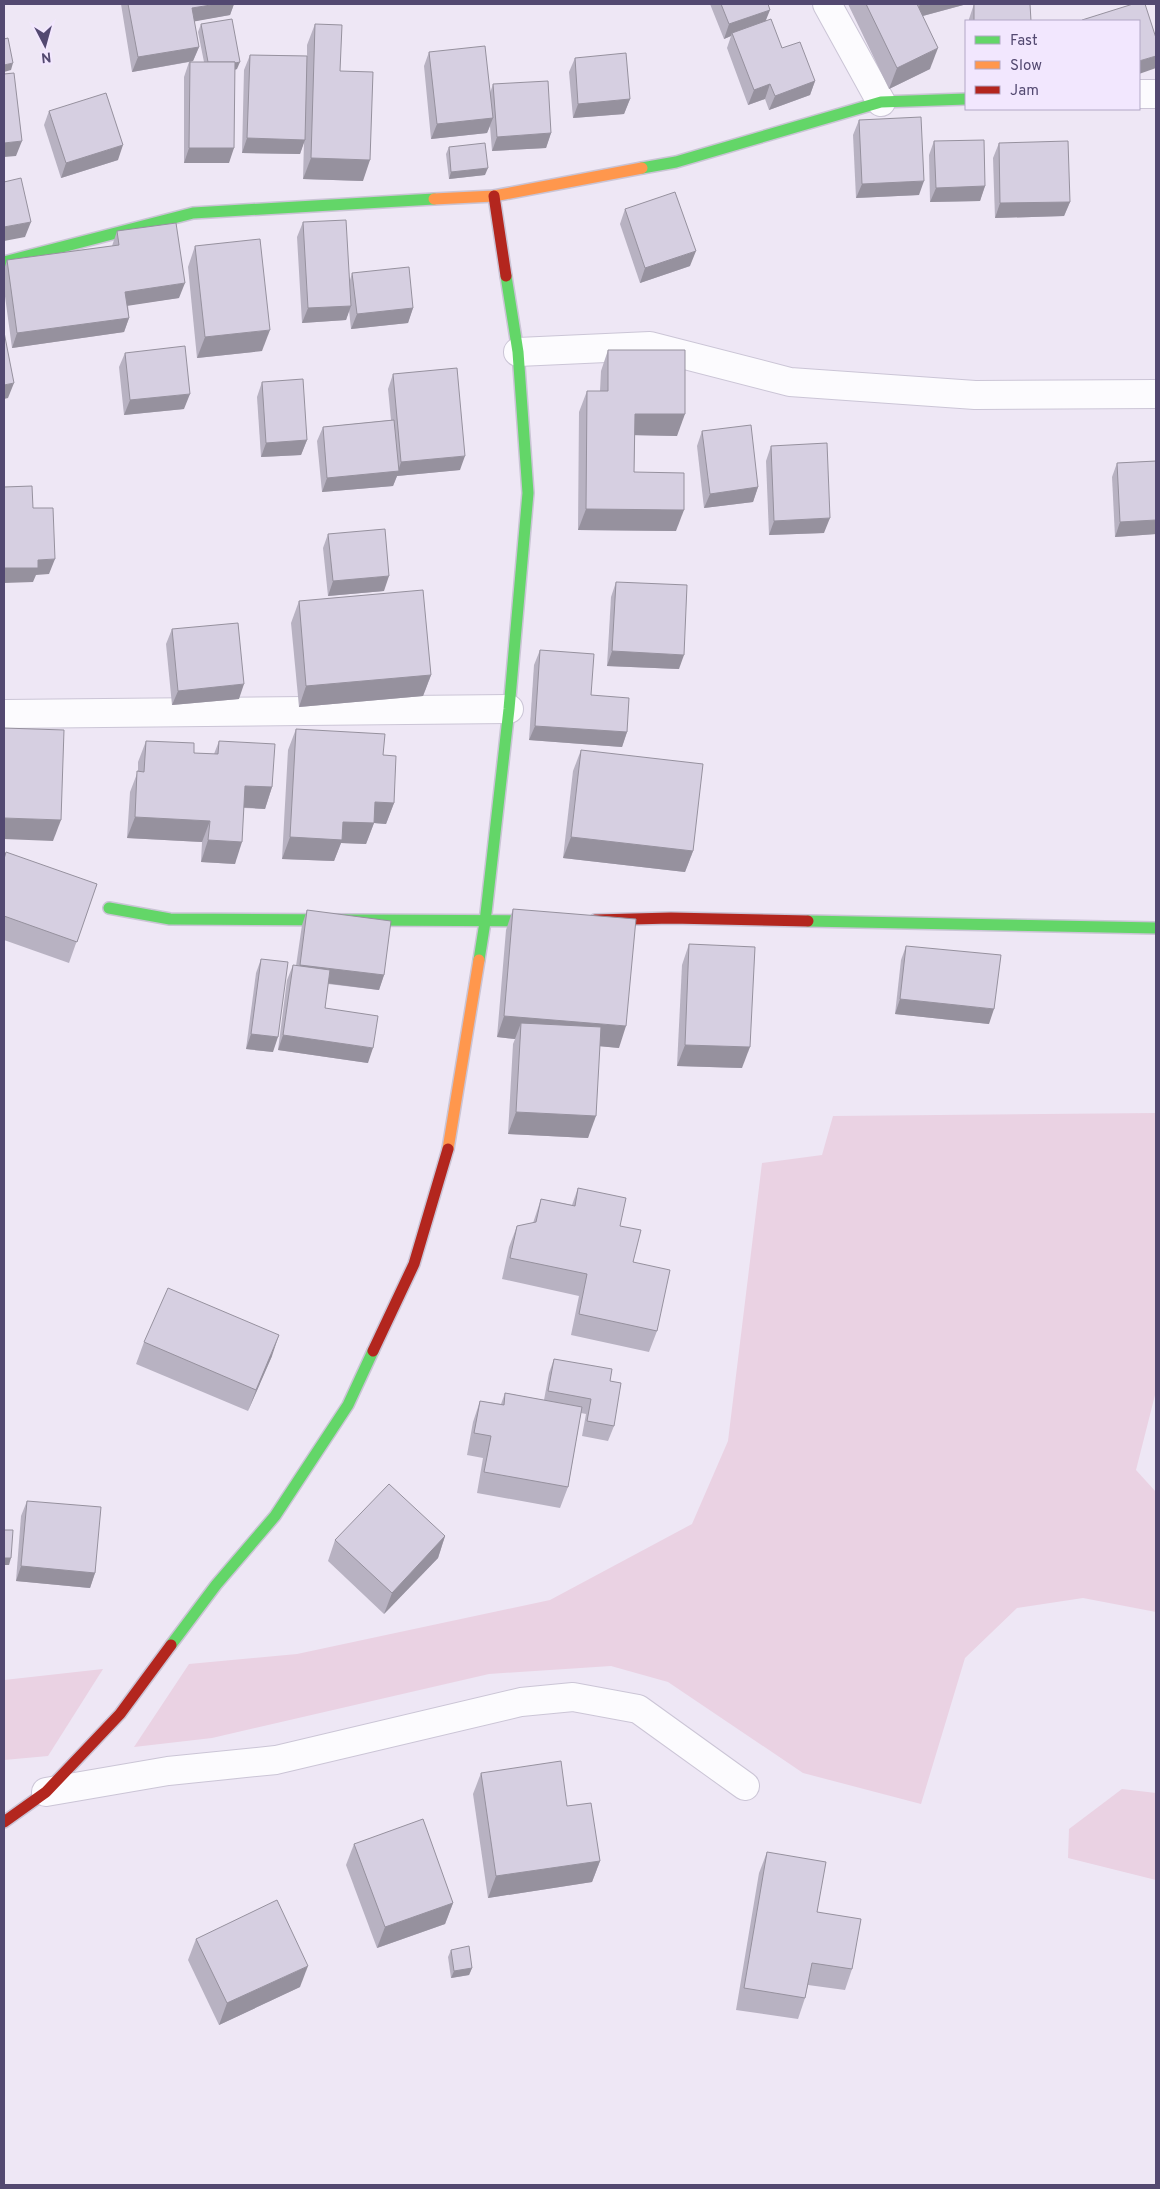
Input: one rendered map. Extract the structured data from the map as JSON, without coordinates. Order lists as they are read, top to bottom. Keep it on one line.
{"legend":["Fast","Slow","Jam"],"north":"bottom"}
